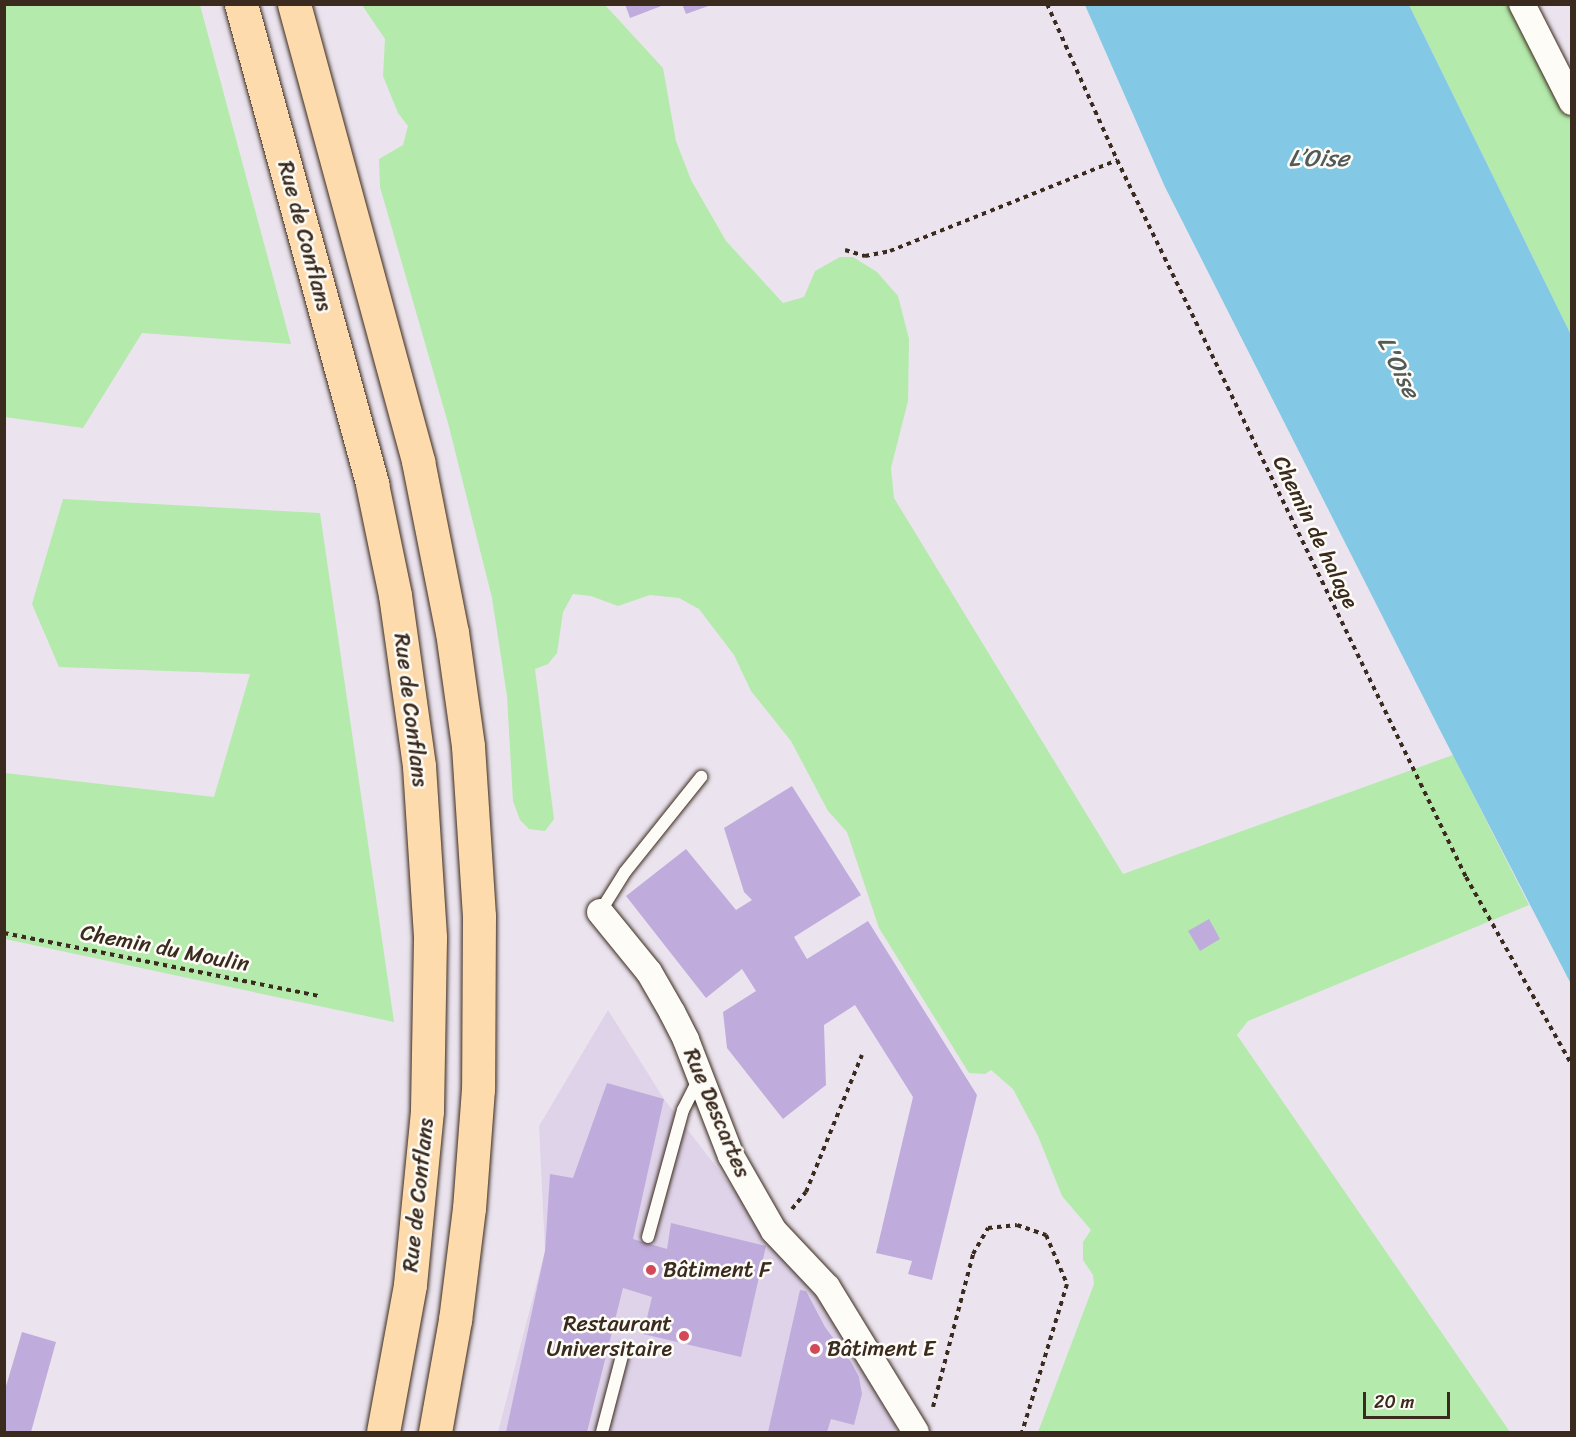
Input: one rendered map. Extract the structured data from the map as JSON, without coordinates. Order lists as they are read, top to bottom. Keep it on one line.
{"streets":{"main road":["Rue de Conflans"],"street":["Rue Descartes"],"path":["Chemin de halage","Chemin du Moulin"]},"water":["L’Oise","L'Oise"],"places":["Bâtiment F","Restaurant Universitaire","Bâtiment E"],"scale_bar":"20 m"}
